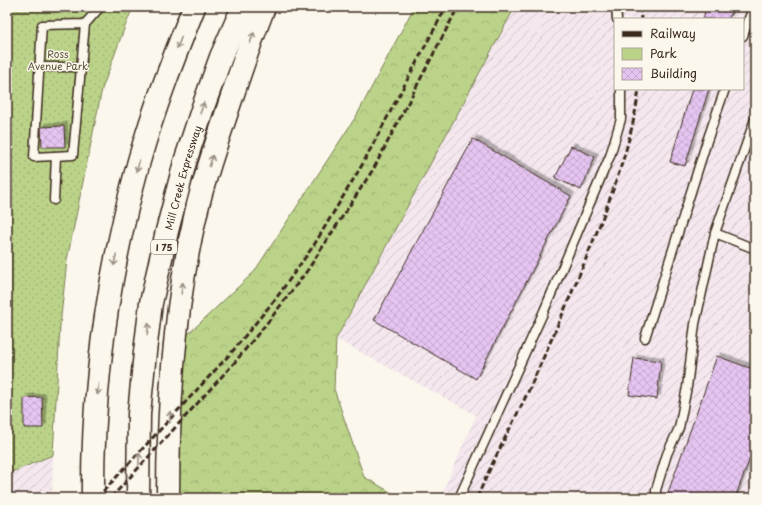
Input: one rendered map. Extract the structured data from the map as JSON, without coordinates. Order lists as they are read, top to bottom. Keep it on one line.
{"streets":{"highway":["Mill Creek Expressway","I 75"]},"parks":["Ross Avenue Park"],"legend":["Railway","Park","Building"]}
